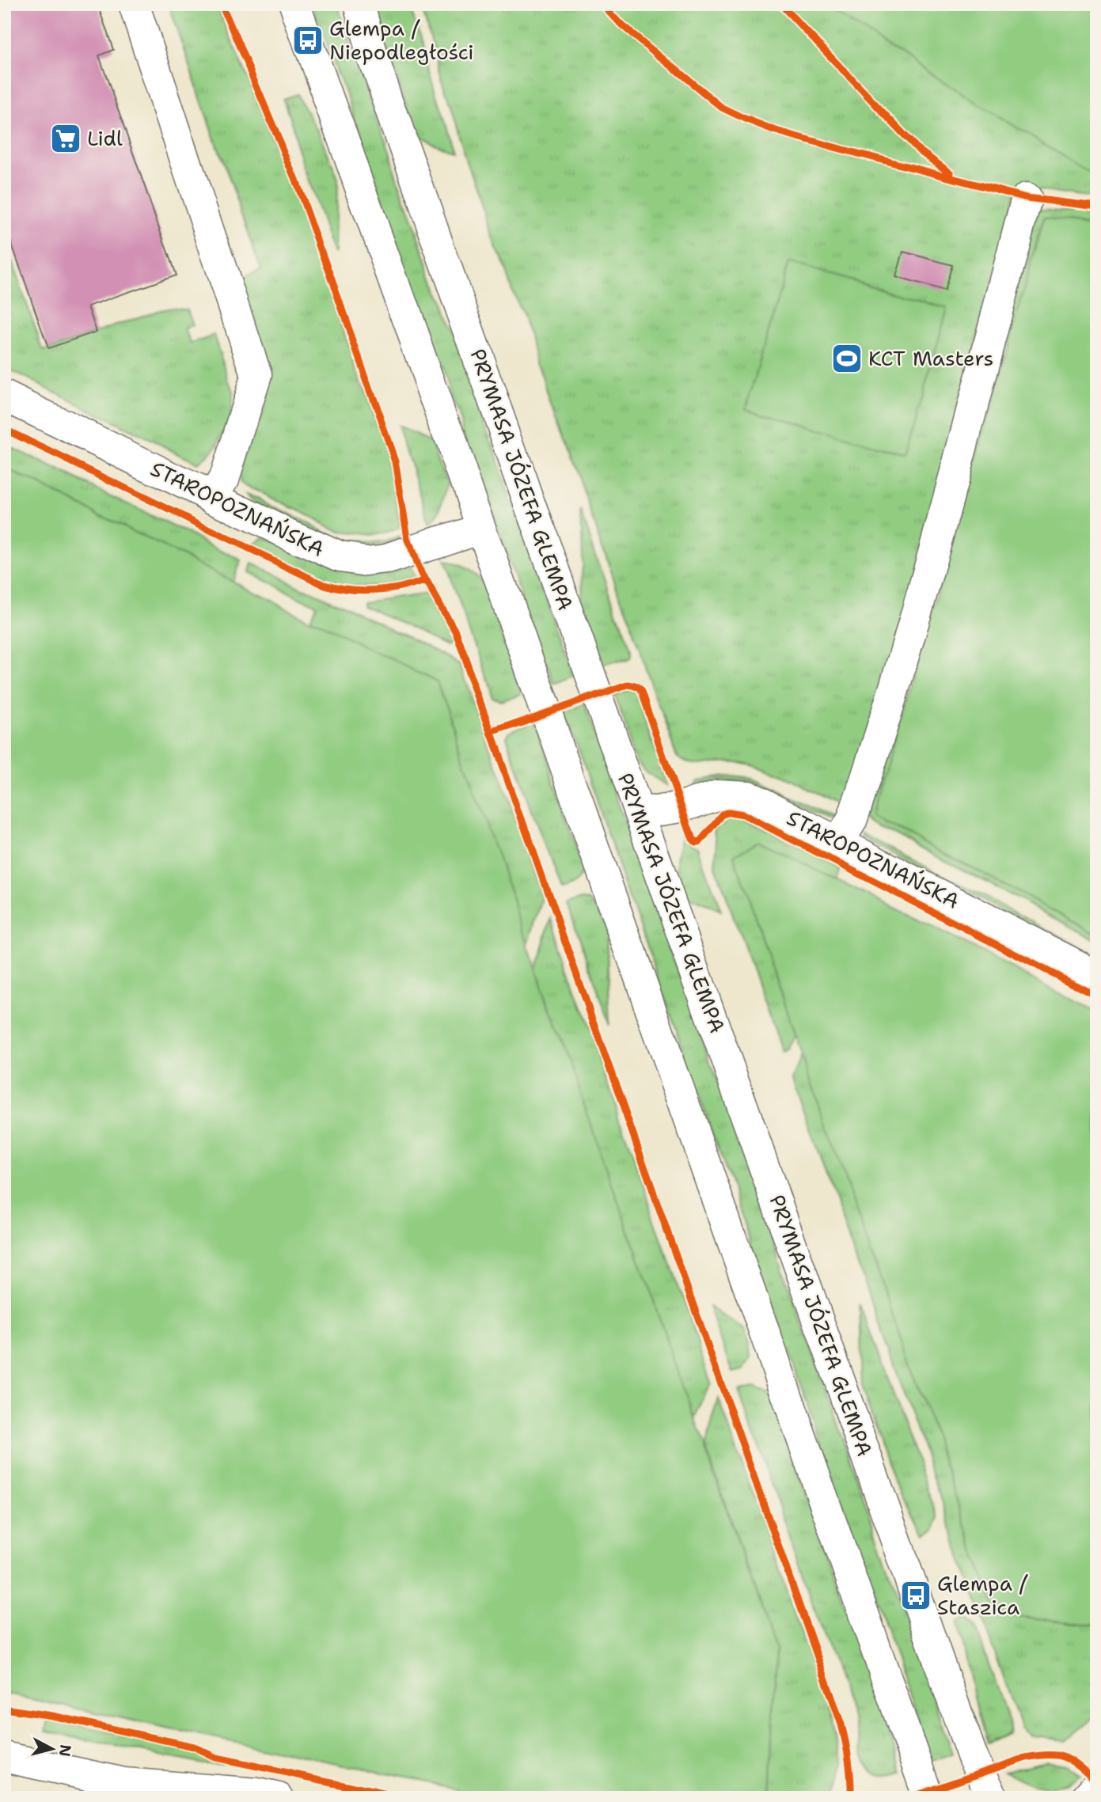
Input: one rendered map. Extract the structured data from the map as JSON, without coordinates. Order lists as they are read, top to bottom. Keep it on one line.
{"streets":{"street":["PRYMASA JÓZEFA GLEMPA","STAROPOZNAŃSKA"]},"crossings":[["PRYMASA JÓZEFA GLEMPA","STAROPOZNAŃSKA"]],"places":{"bus stop":["Glempa / Niepodległości","Glempa / Staszica"],"supermarket":["Lidl"],"sports":["KCT Masters"]},"north":"right"}
